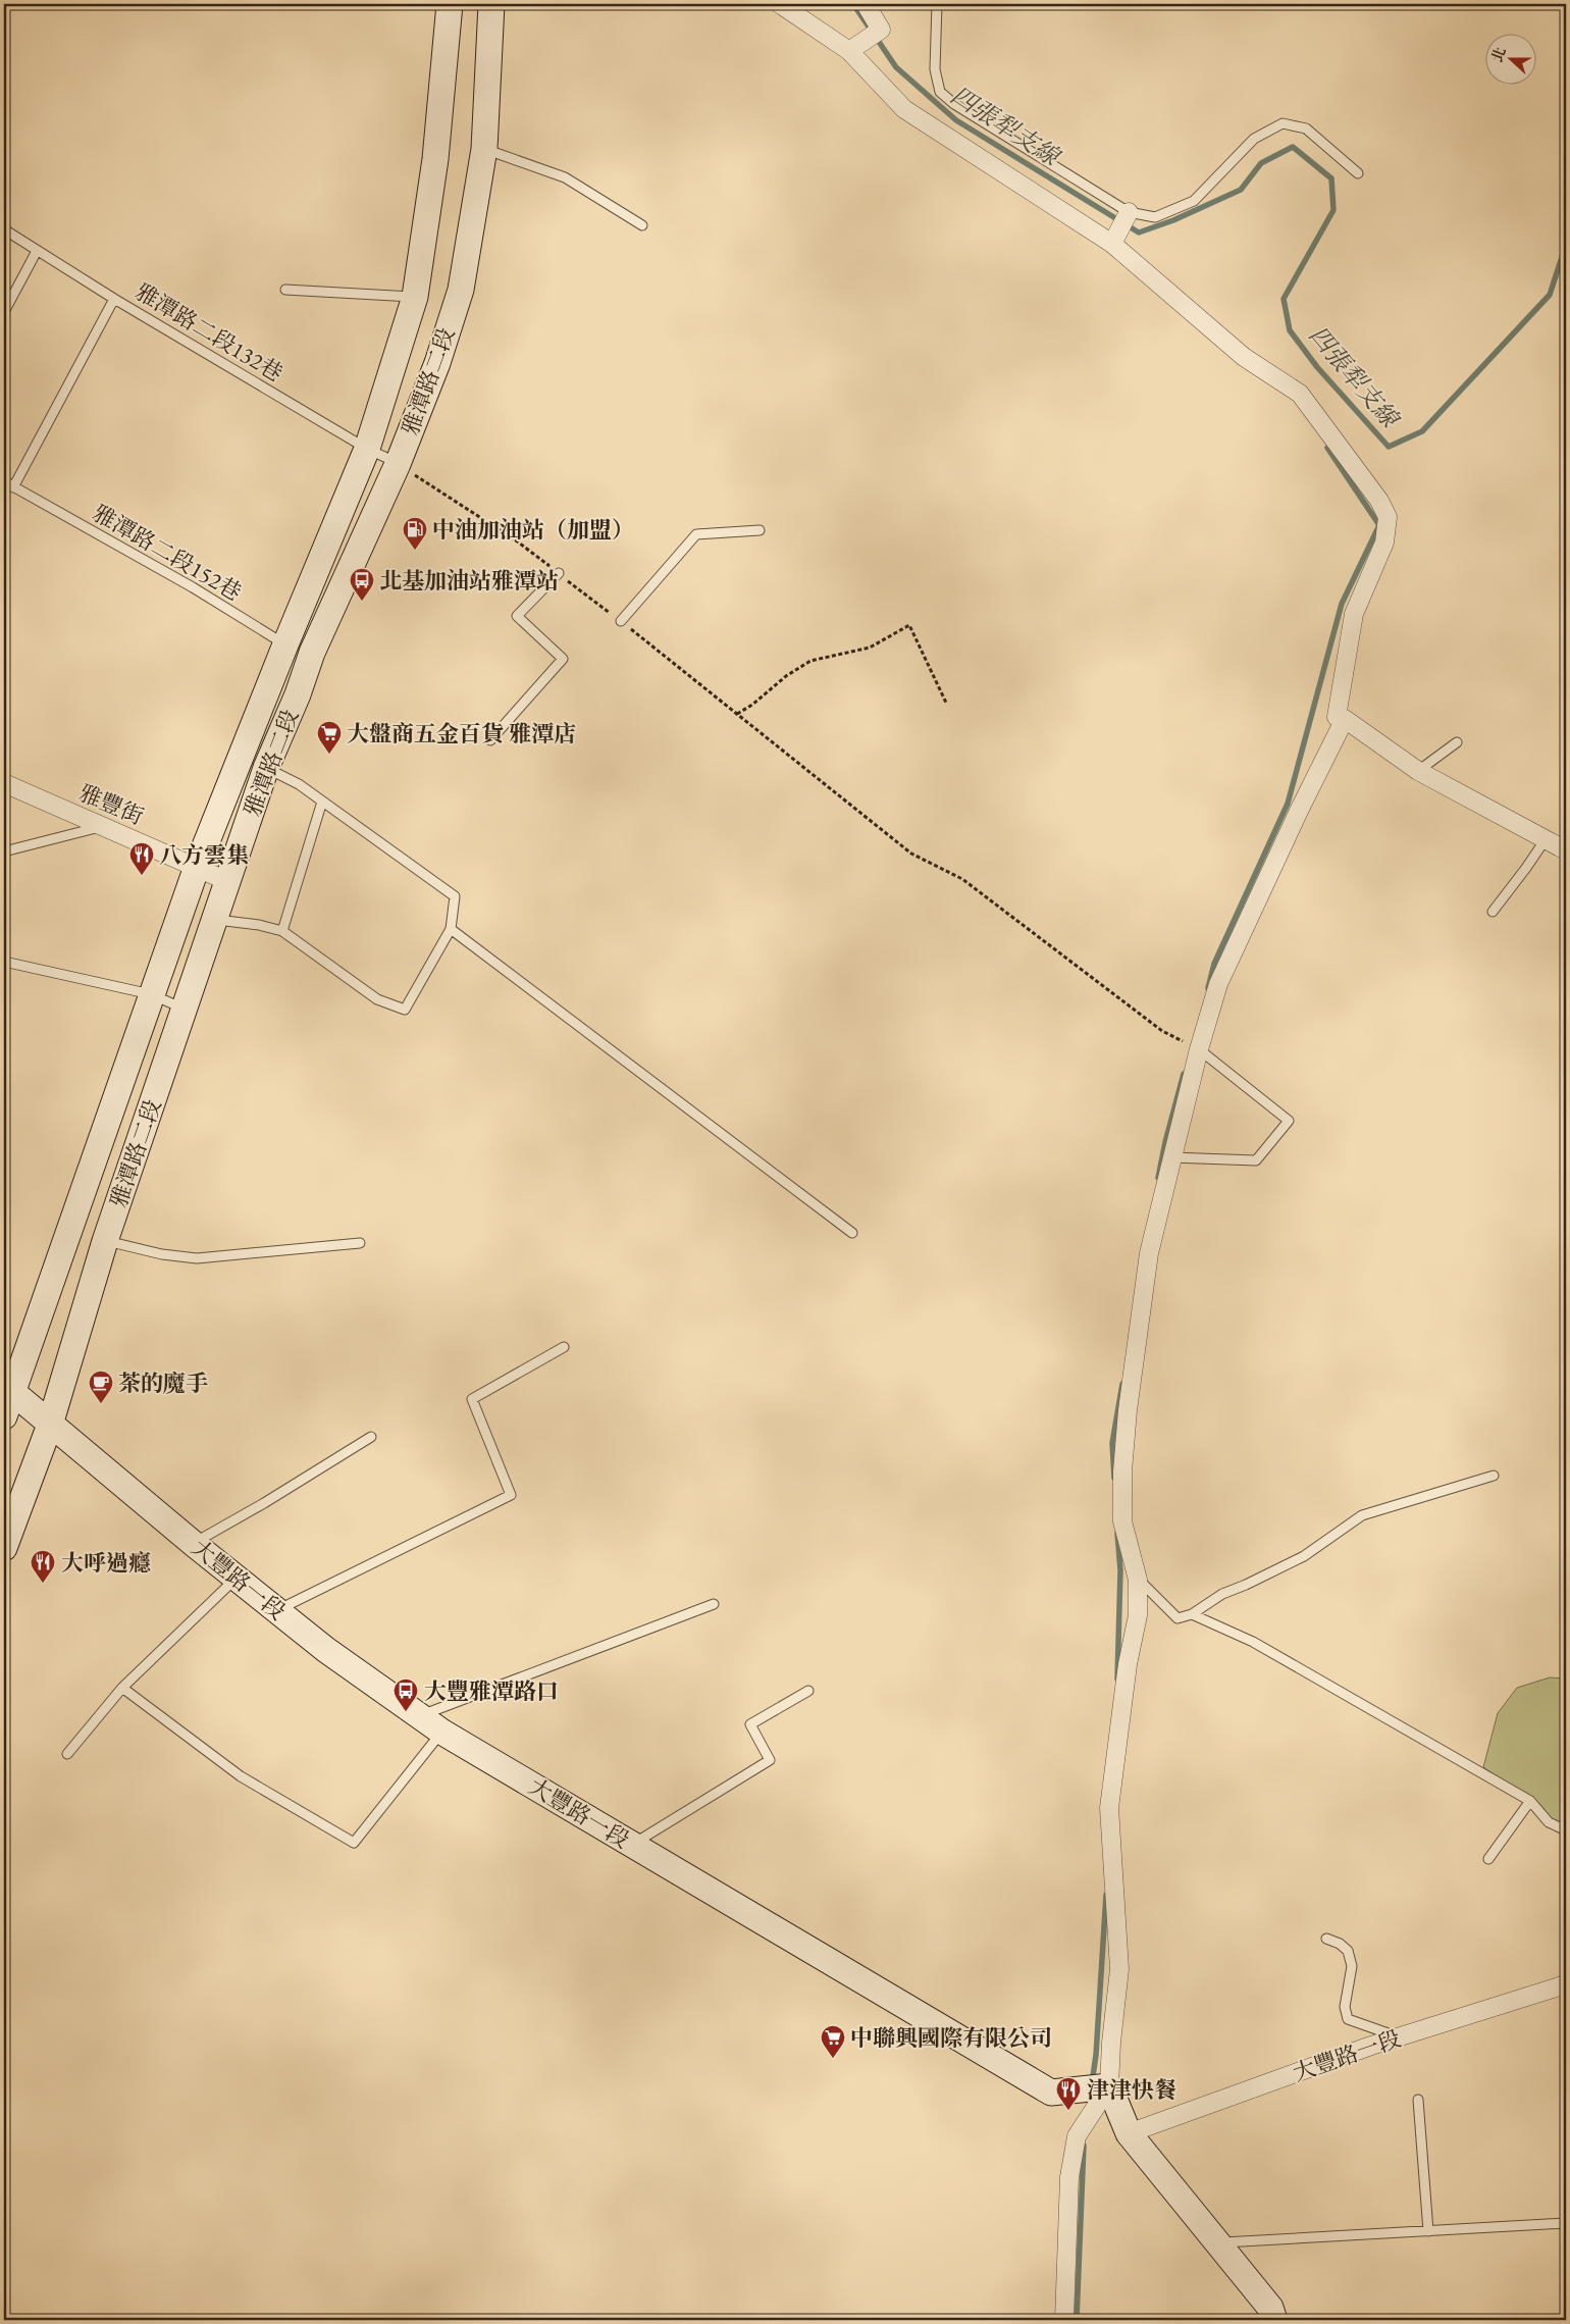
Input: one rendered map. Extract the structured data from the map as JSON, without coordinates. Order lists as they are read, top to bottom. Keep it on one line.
{"streets":{"street":["雅潭路二段","雅豐街","大豐路一段"],"lane":["雅潭路二段132巷","雅潭路二段152巷"]},"crossings":[["雅潭路二段132巷","雅潭路二段"],["雅潭路二段","雅潭路二段152巷"],["雅潭路二段","雅豐街"],["雅潭路二段","大豐路一段"]],"water":["四張犁支線"],"places":{"fuel station":["中油加油站（加盟）"],"bus stop":["北基加油站雅潭站","大豐雅潭路口"],"supermarket":["大盤商五金百貨 雅潭店","中聯興國際有限公司"],"restaurant":["八方雲集","大呼過癮","津津快餐"],"cafe":["茶的魔手"]},"north":"left"}
